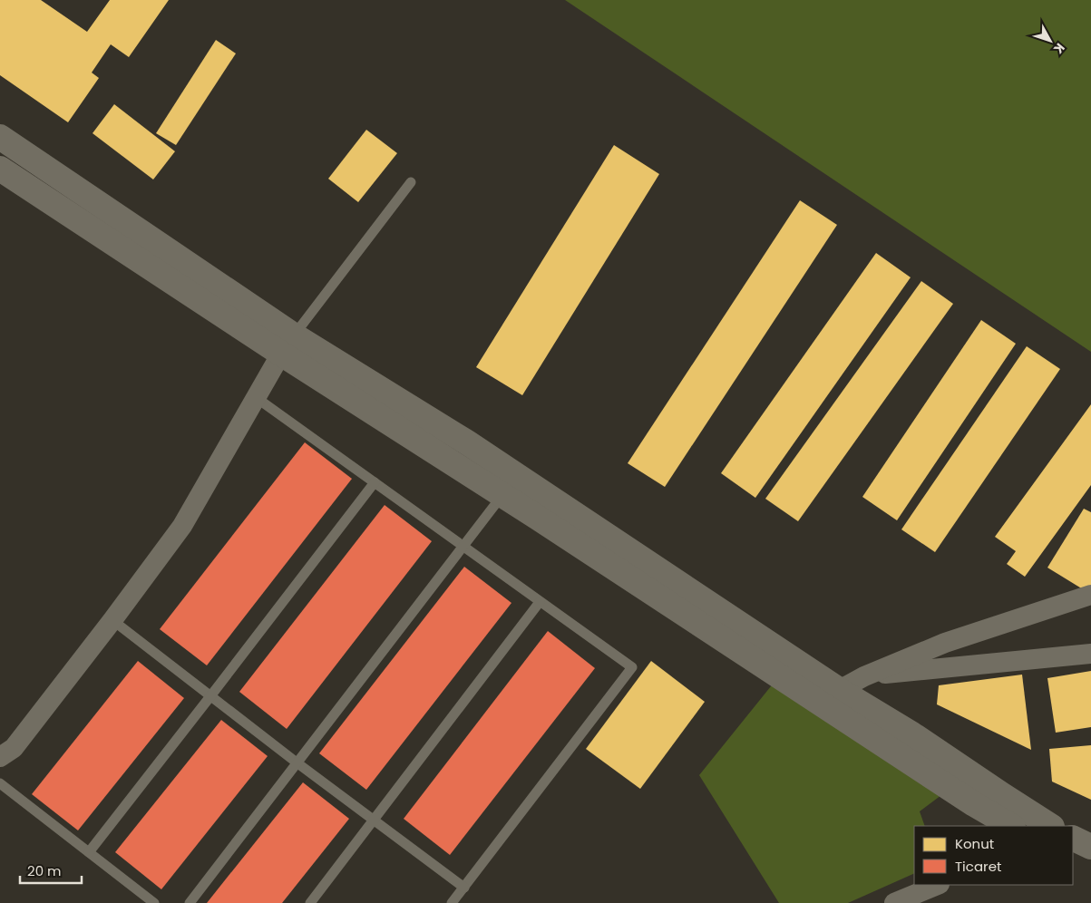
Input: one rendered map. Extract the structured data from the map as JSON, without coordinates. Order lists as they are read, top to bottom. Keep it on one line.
{"legend":["Konut","Ticaret"],"scale_bar":"20 m","north":"bottom right"}
